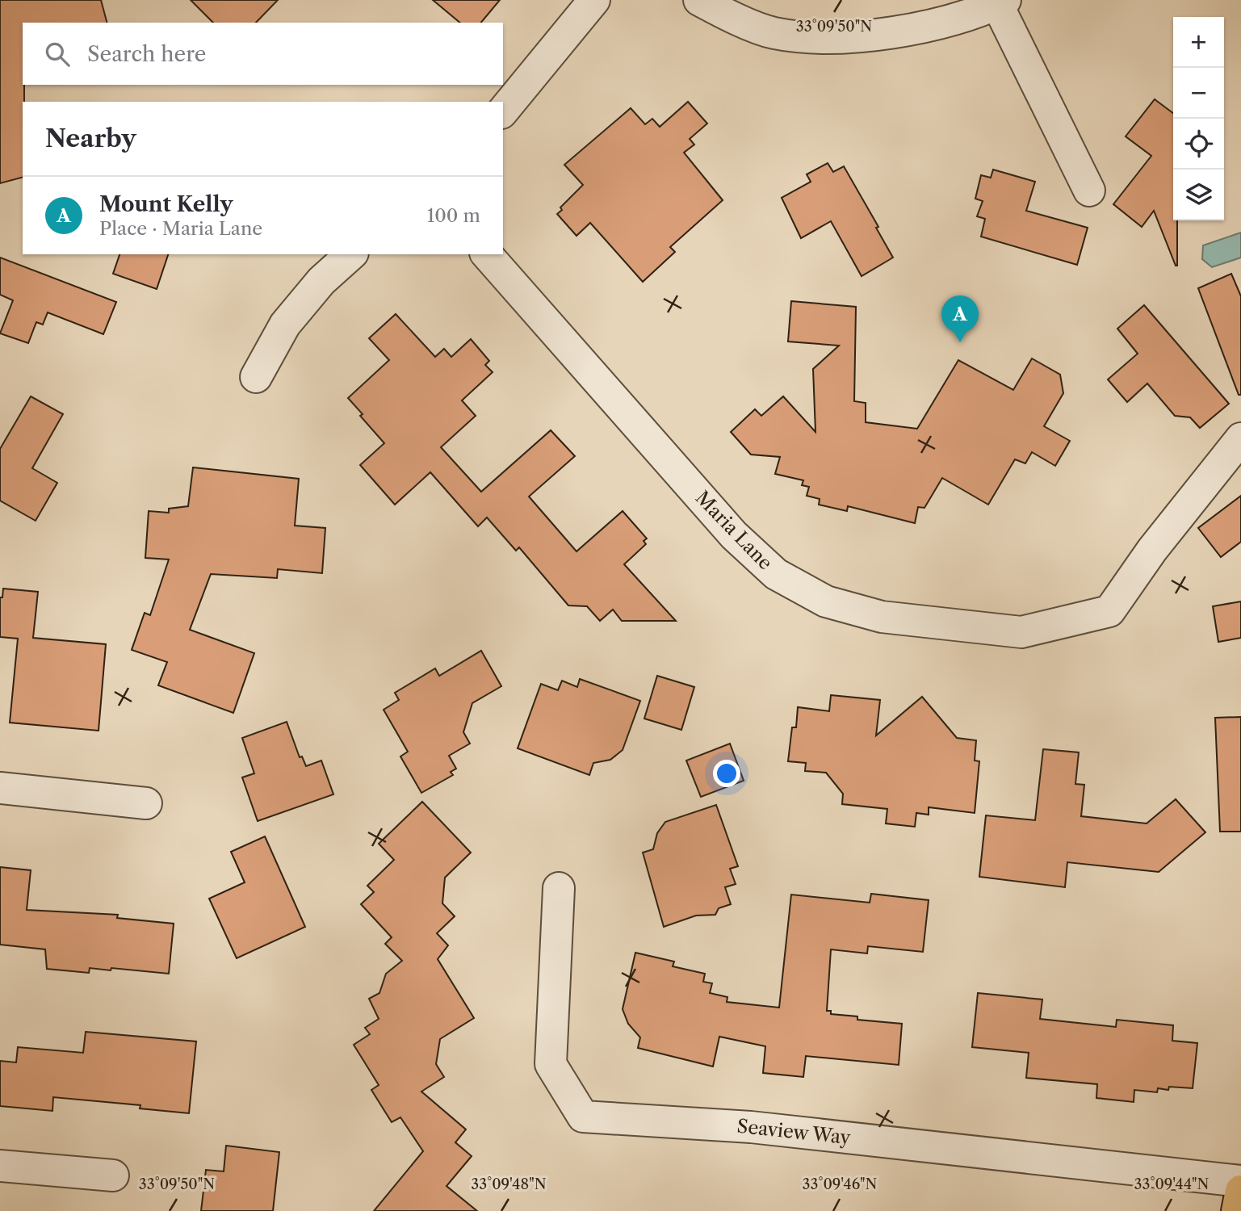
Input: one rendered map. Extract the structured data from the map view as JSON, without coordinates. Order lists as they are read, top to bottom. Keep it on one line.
{"streets":{"street":["Maria Lane","Seaview Way"]},"page":{"map_buttons":["+","−"],"search":"Search here","heading":"Nearby","list":[{"mark":"A","name":"Mount Kelly","note":"Place · Maria Lane","value":"100 m"}],"pins":"A"},"coordinates":["33°09'50\"N","33°09'48\"N","33°09'46\"N","33°09'44\"N"]}
